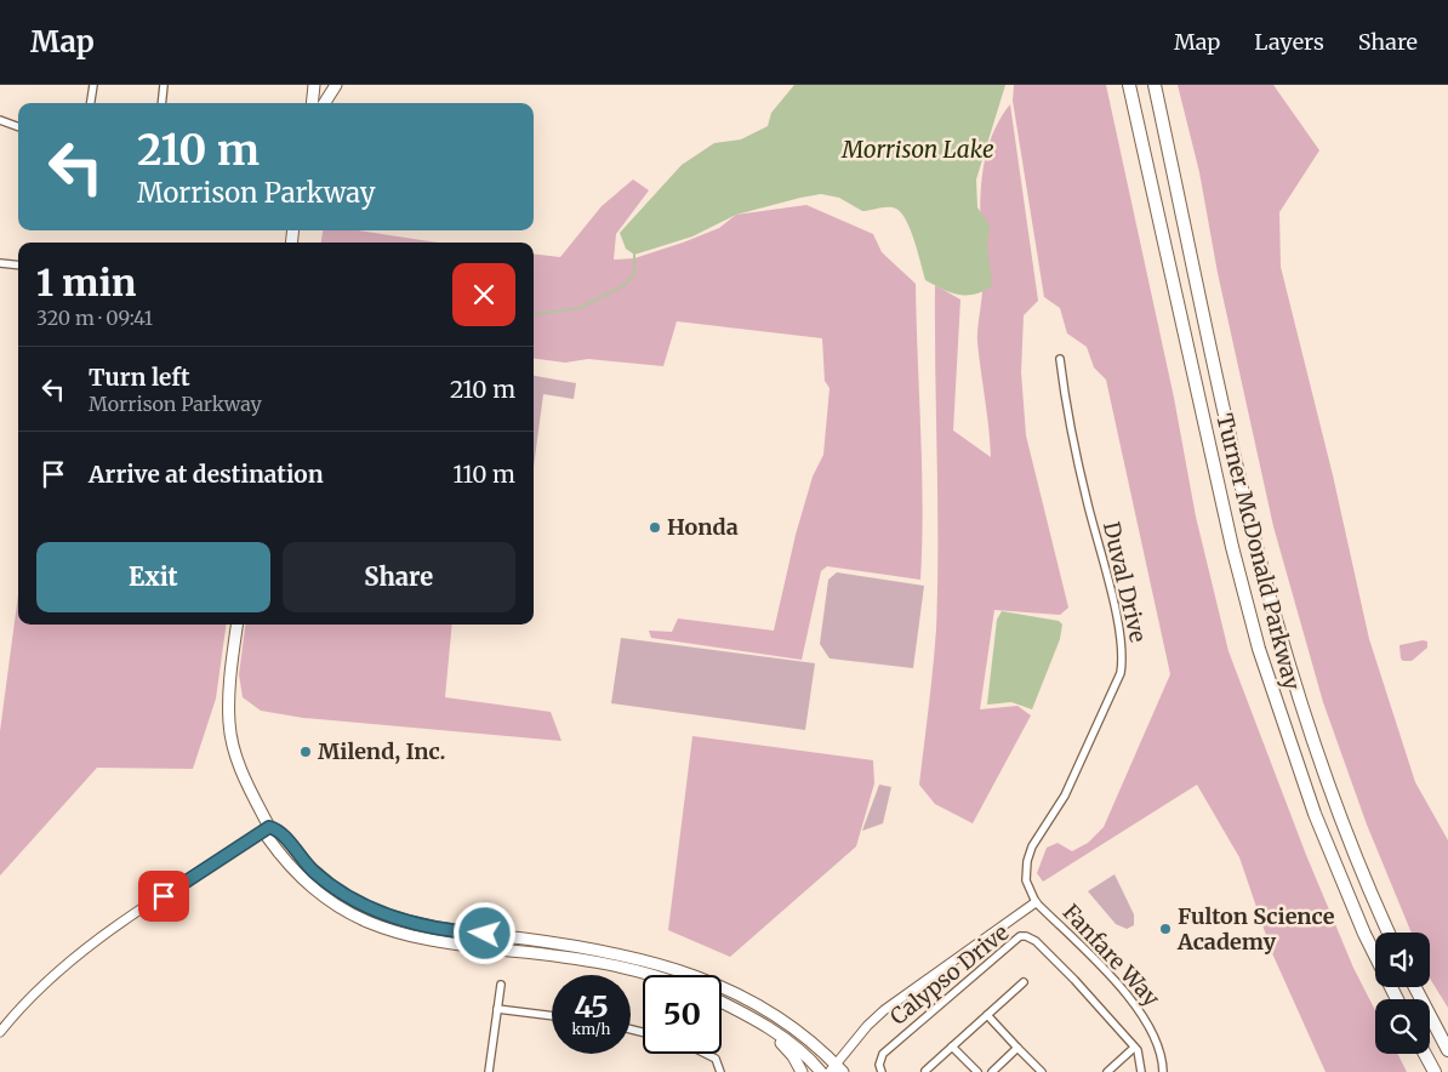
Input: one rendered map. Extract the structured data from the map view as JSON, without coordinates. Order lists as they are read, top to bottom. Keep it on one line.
{"streets":{"highway":["Turner McDonald Parkway"],"street":["Duval Drive","Fanfare Way","Calypso Drive"]},"crossings":[["Duval Drive","Fanfare Way"]],"water":["Morrison Lake"],"places":["Honda","Milend, Inc.","Fulton Science Academy"],"page":{"header":"Map","nav":["Map","Layers","Share"],"turn":["210 m","Morrison Parkway"],"heading":["1 min","320 m · 09:41"],"list":[{"name":"Turn left","note":"Morrison Parkway","value":"210 m"},{"name":"Arrive at destination","value":"110 m"}],"buttons":["Exit","Share"],"speed":"45 km/h","limit":"50"}}
